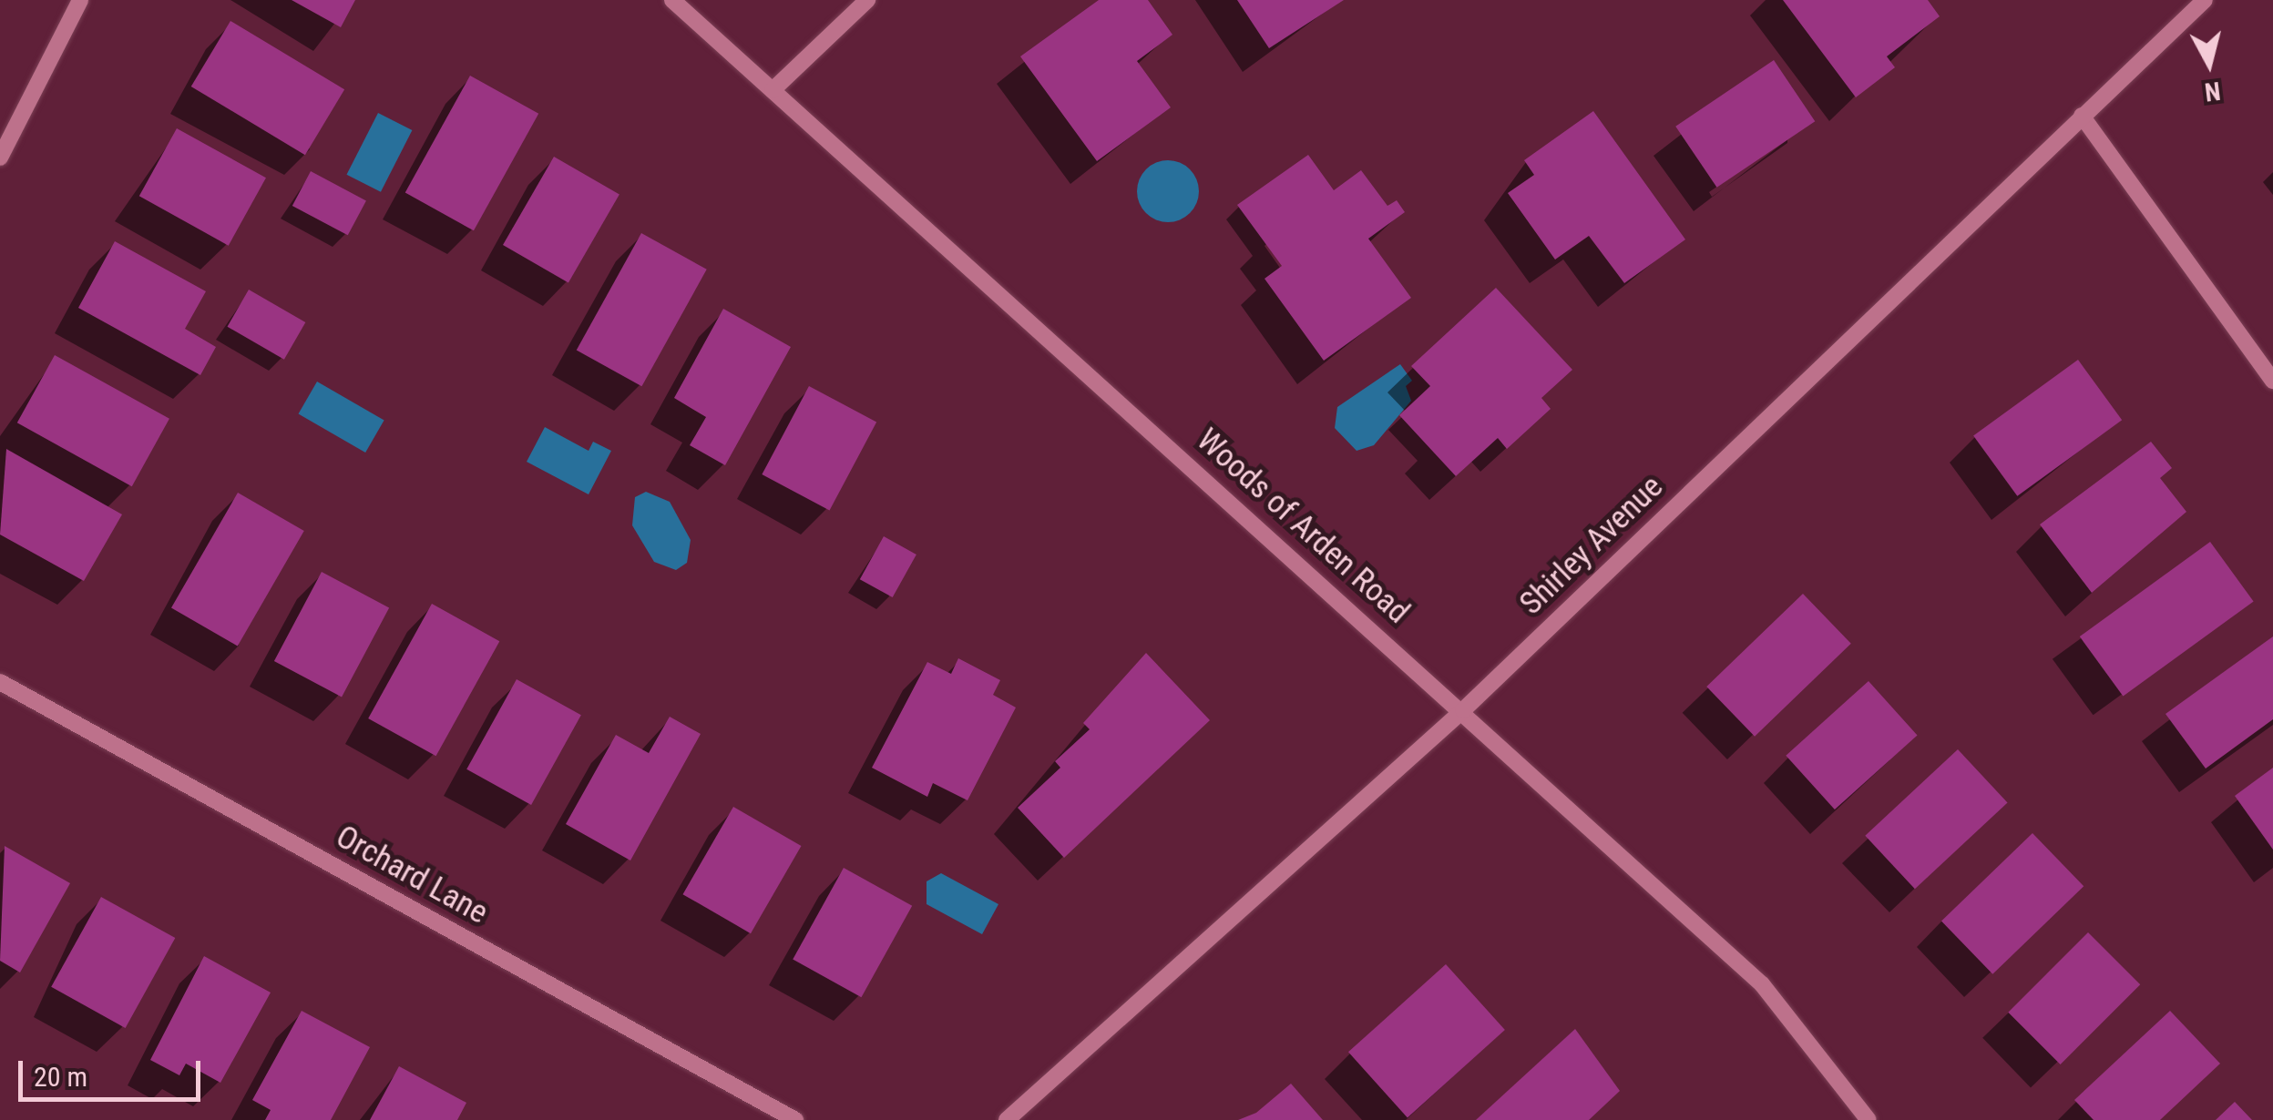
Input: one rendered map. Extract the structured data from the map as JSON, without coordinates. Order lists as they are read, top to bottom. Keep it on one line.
{"streets":{"street":["Woods of Arden Road","Shirley Avenue","Orchard Lane"]},"crossings":[["Woods of Arden Road","Shirley Avenue"]],"scale_bar":"20 m","north":"bottom"}
